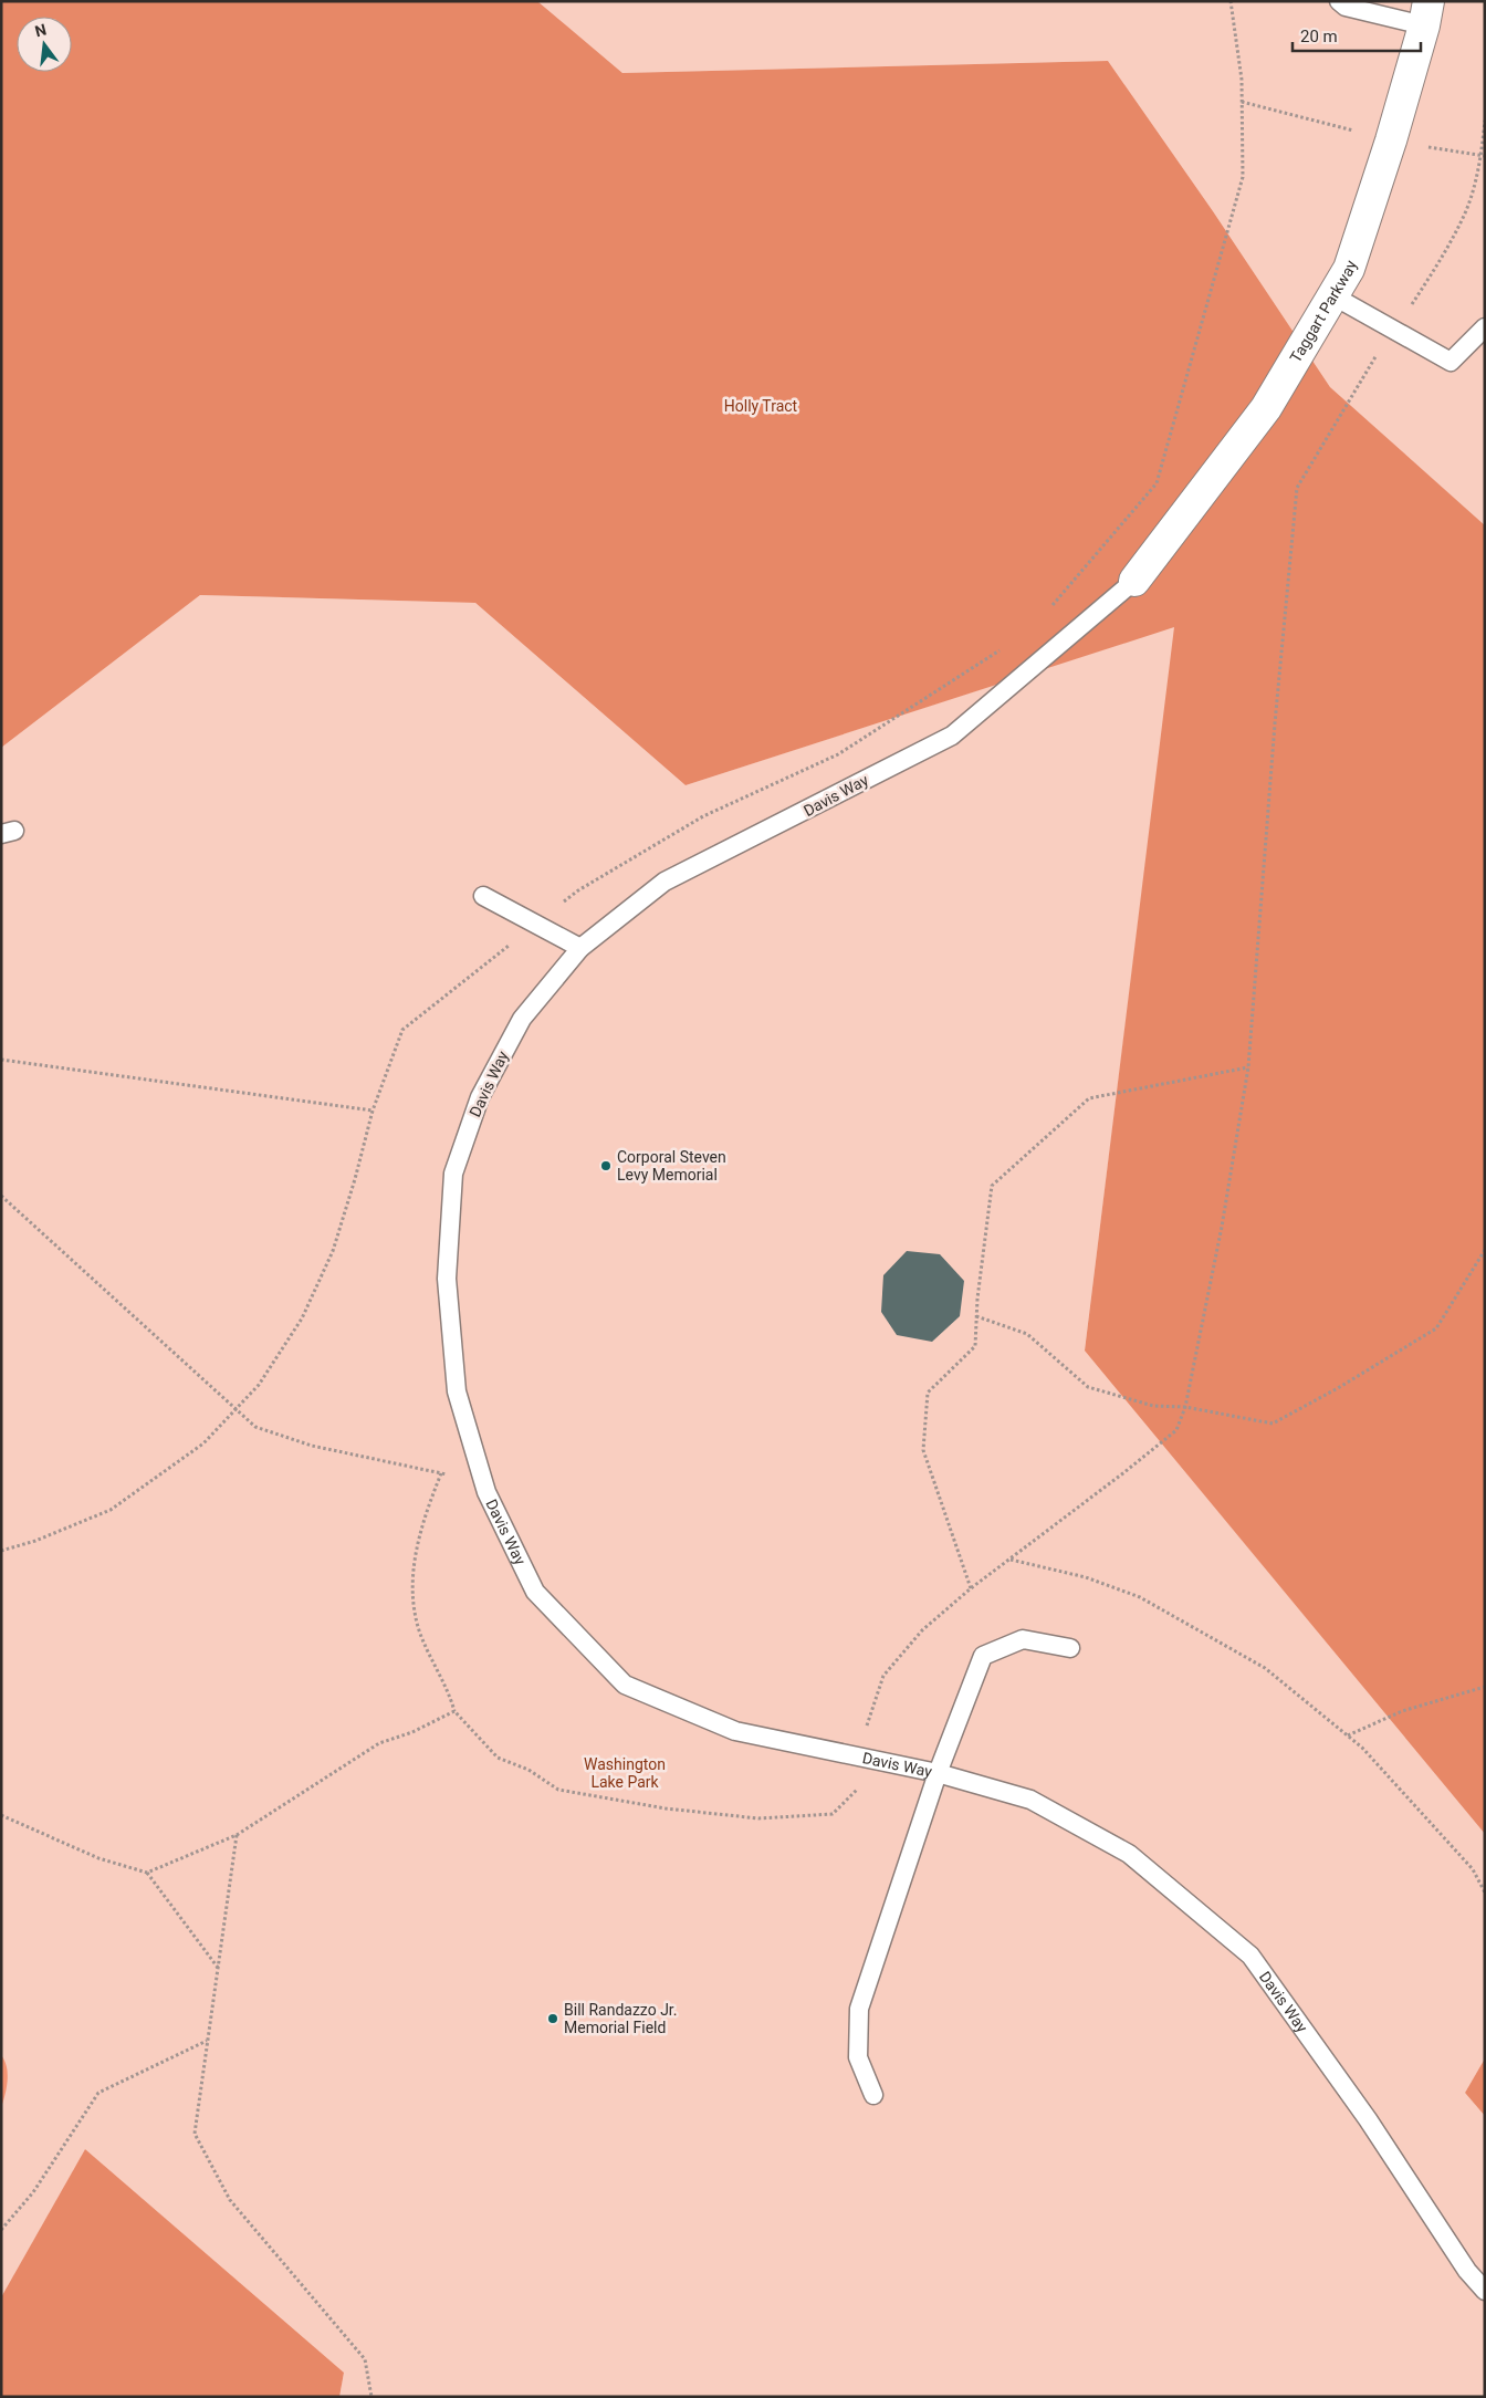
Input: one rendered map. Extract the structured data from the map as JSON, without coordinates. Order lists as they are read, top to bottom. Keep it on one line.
{"streets":{"street":["Taggart Parkway"],"lane":["Davis Way"]},"crossings":[["Taggart Parkway","Davis Way"]],"parks":["Holly Tract","Washington Lake Park"],"places":["Corporal Steven Levy Memorial","Bill Randazzo Jr. Memorial Field"],"scale_bar":"20 m","north":"top"}
